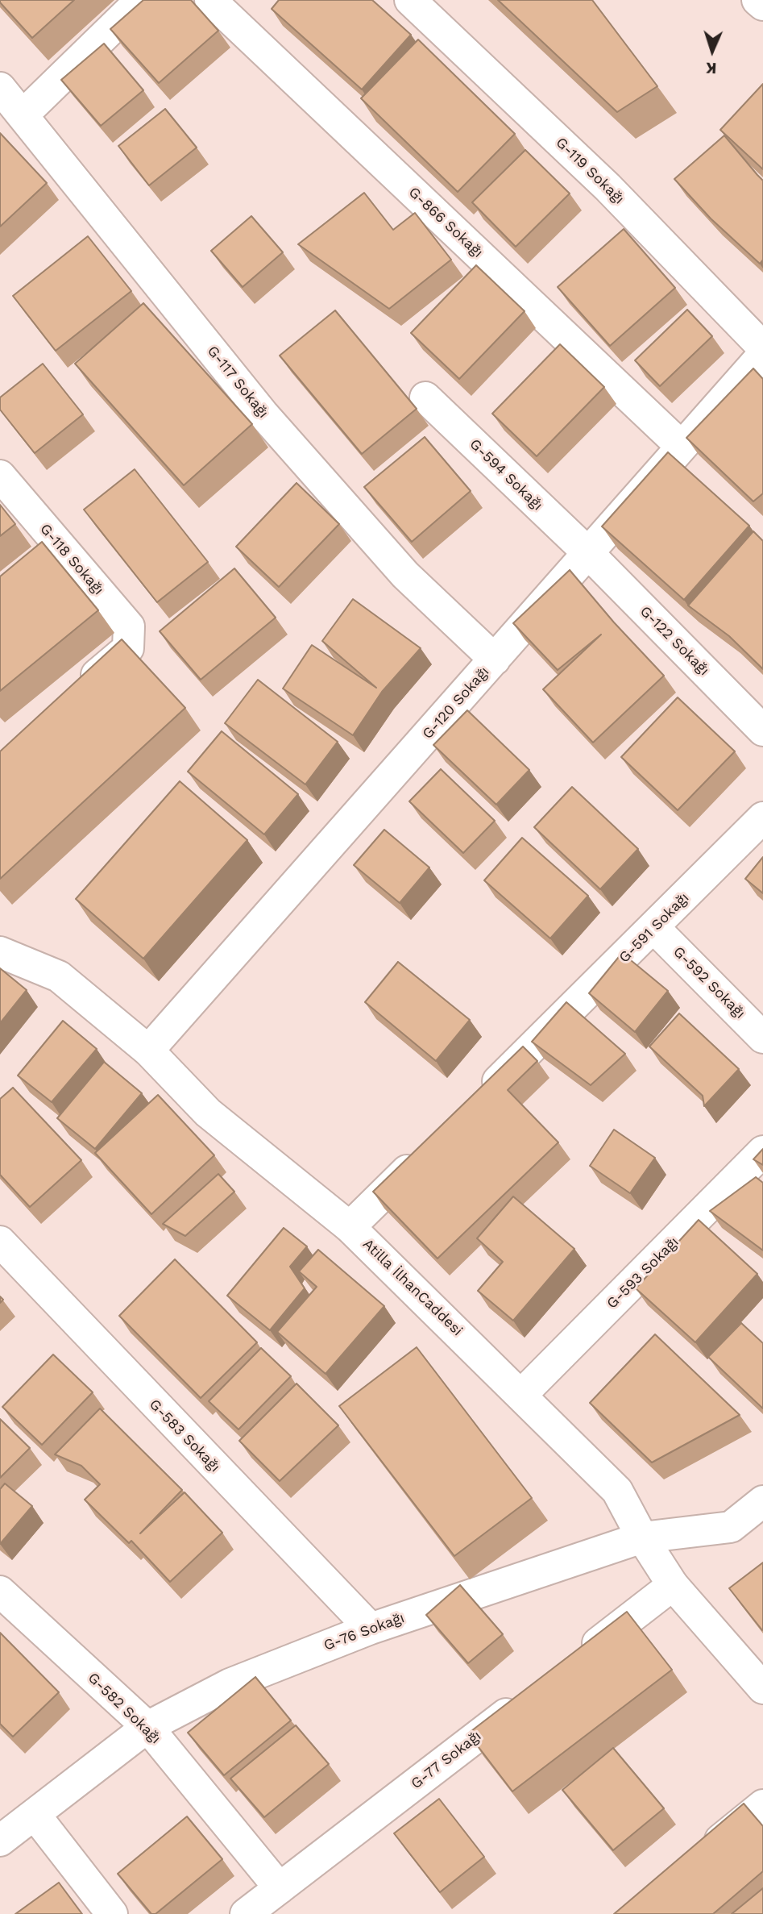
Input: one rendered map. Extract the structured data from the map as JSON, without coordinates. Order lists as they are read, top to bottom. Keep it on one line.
{"streets":{"street":["G-119 Sokağı","G-866 Sokağı","G-117 Sokağı","G-594 Sokağı","G-118 Sokağı","G-122 Sokağı","G-120 Sokağı","G-591 Sokağı","G-592 Sokağı","G-593 Sokağı","Atilla İlhanCaddesi","G-583 Sokağı","G-76 Sokağı","G-582 Sokağı","G-77 Sokağı"]},"crossings":[["G-866 Sokağı","G-120 Sokağı"],["G-117 Sokağı","G-120 Sokağı"],["G-594 Sokağı","G-122 Sokağı"],["G-594 Sokağı","G-120 Sokağı"],["G-122 Sokağı","G-120 Sokağı"],["G-120 Sokağı","Atilla İlhanCaddesi"],["G-591 Sokağı","G-592 Sokağı"],["G-593 Sokağı","Atilla İlhanCaddesi"],["Atilla İlhanCaddesi","G-76 Sokağı"],["G-583 Sokağı","G-76 Sokağı"],["G-76 Sokağı","G-582 Sokağı"],["G-582 Sokağı","G-77 Sokağı"]],"north":"bottom"}
